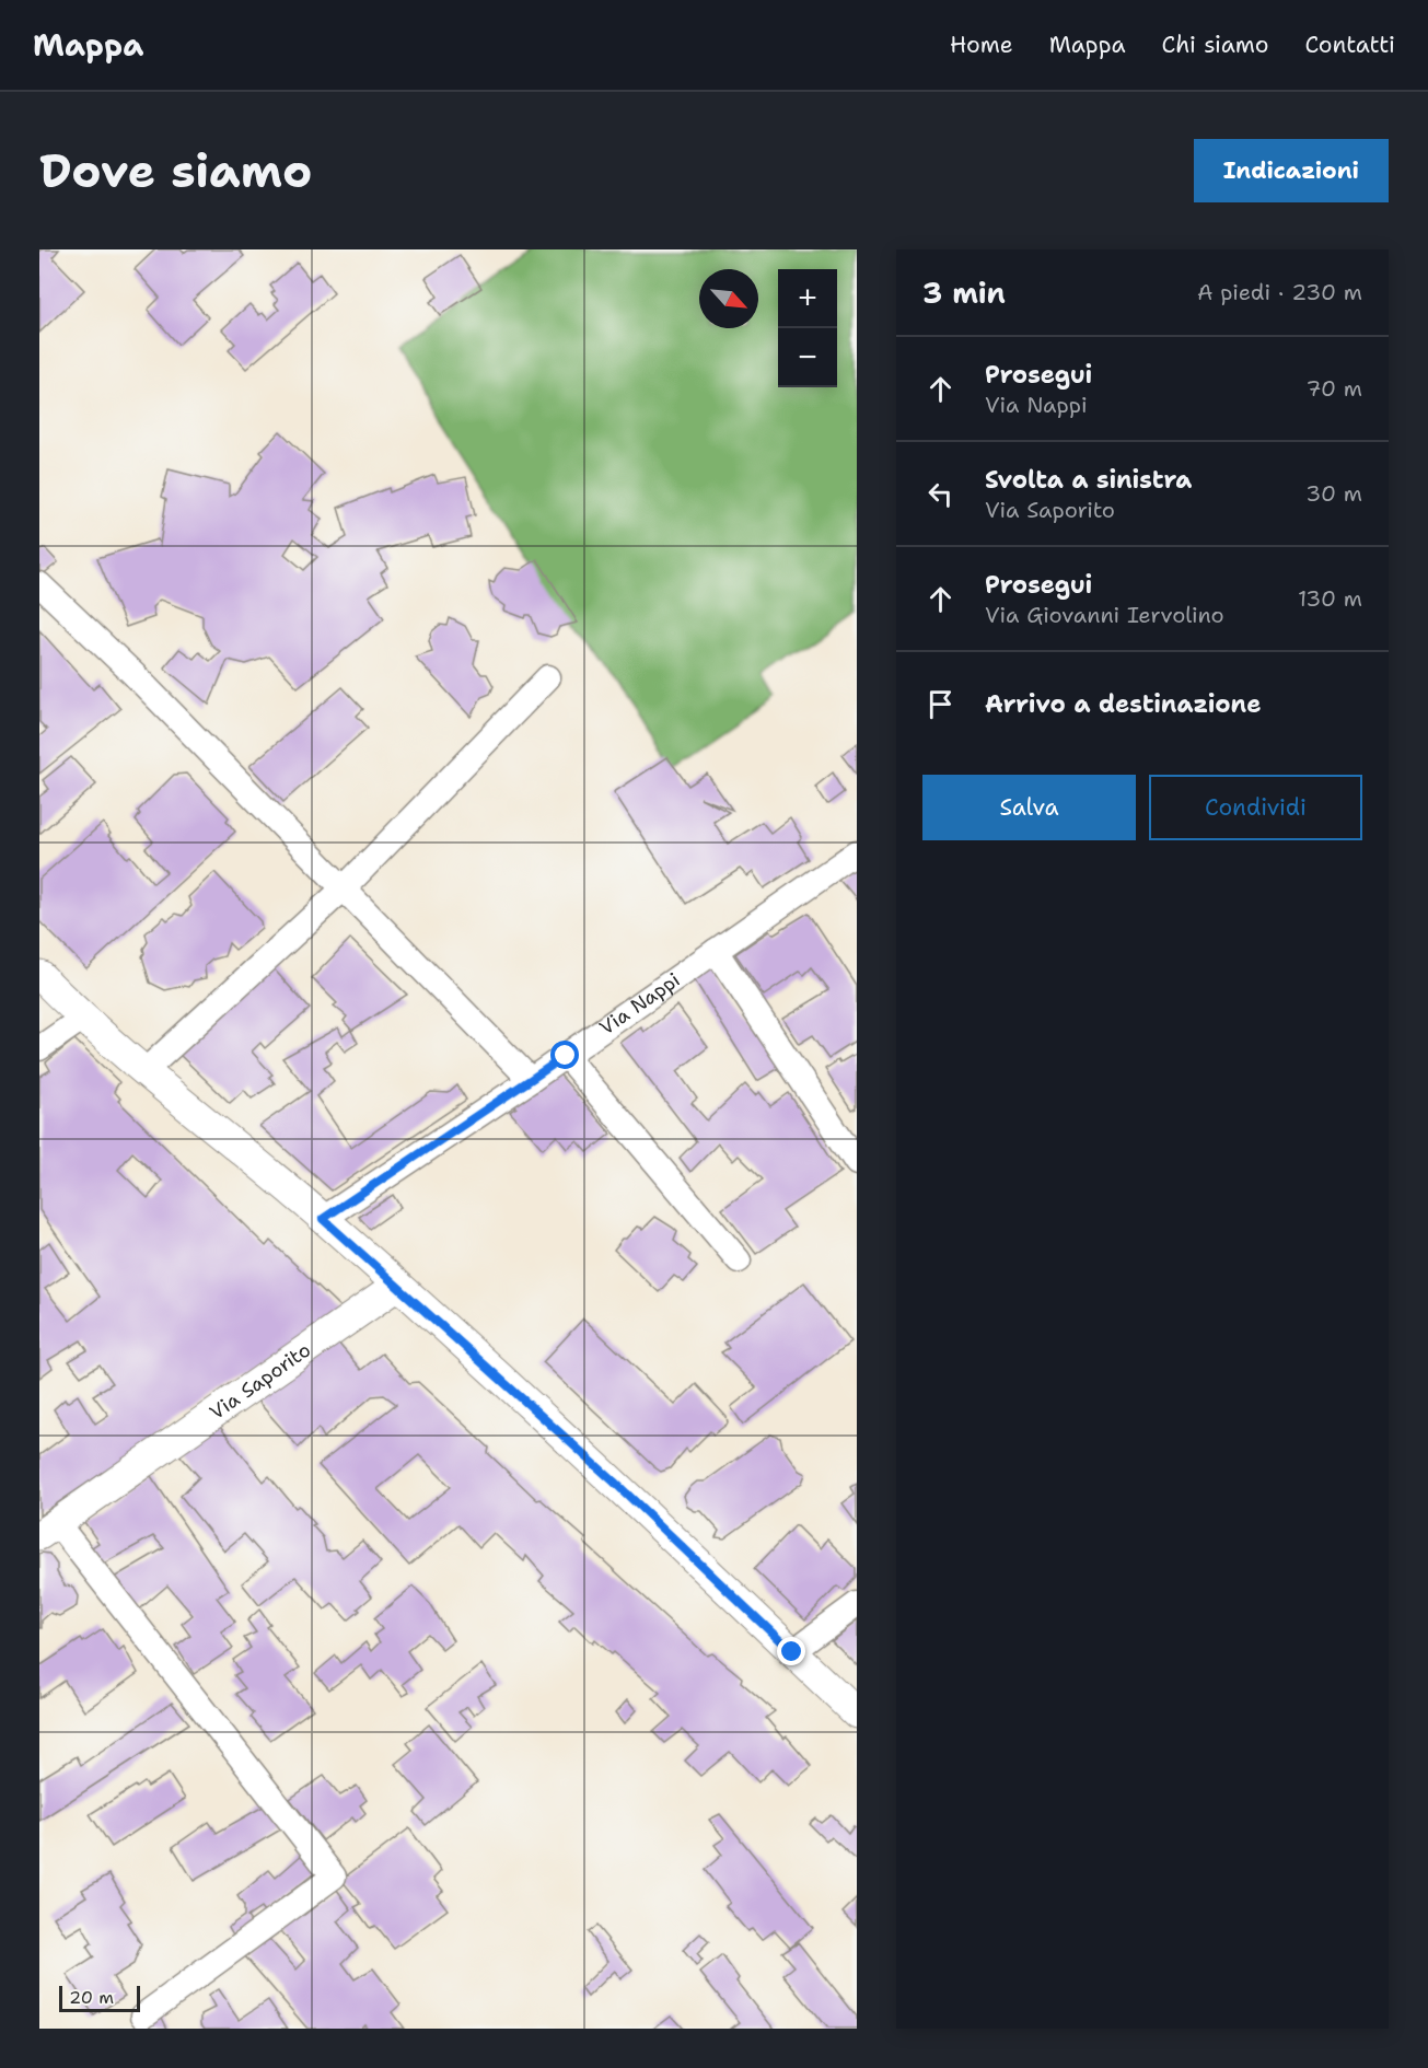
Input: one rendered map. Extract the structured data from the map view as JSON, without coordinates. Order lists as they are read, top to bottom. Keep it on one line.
{"streets":{"street":["Via Nappi","Via Saporito"]},"scale_bar":"20 m","north":"bottom right","page":{"header":"Mappa","nav":["Home","Mappa","Chi siamo","Contatti"],"buttons":["Indicazioni",["Salva","Condividi"]],"title":"Dove siamo","heading":["3 min","A piedi · 230 m"],"map_buttons":["+","−"],"list":[["Prosegui","Via Nappi","70 m"],["Svolta a sinistra","Via Saporito","30 m"],["Prosegui","Via Giovanni Iervolino","130 m"],"Arrivo a destinazione"],"scale":"20 m"}}
